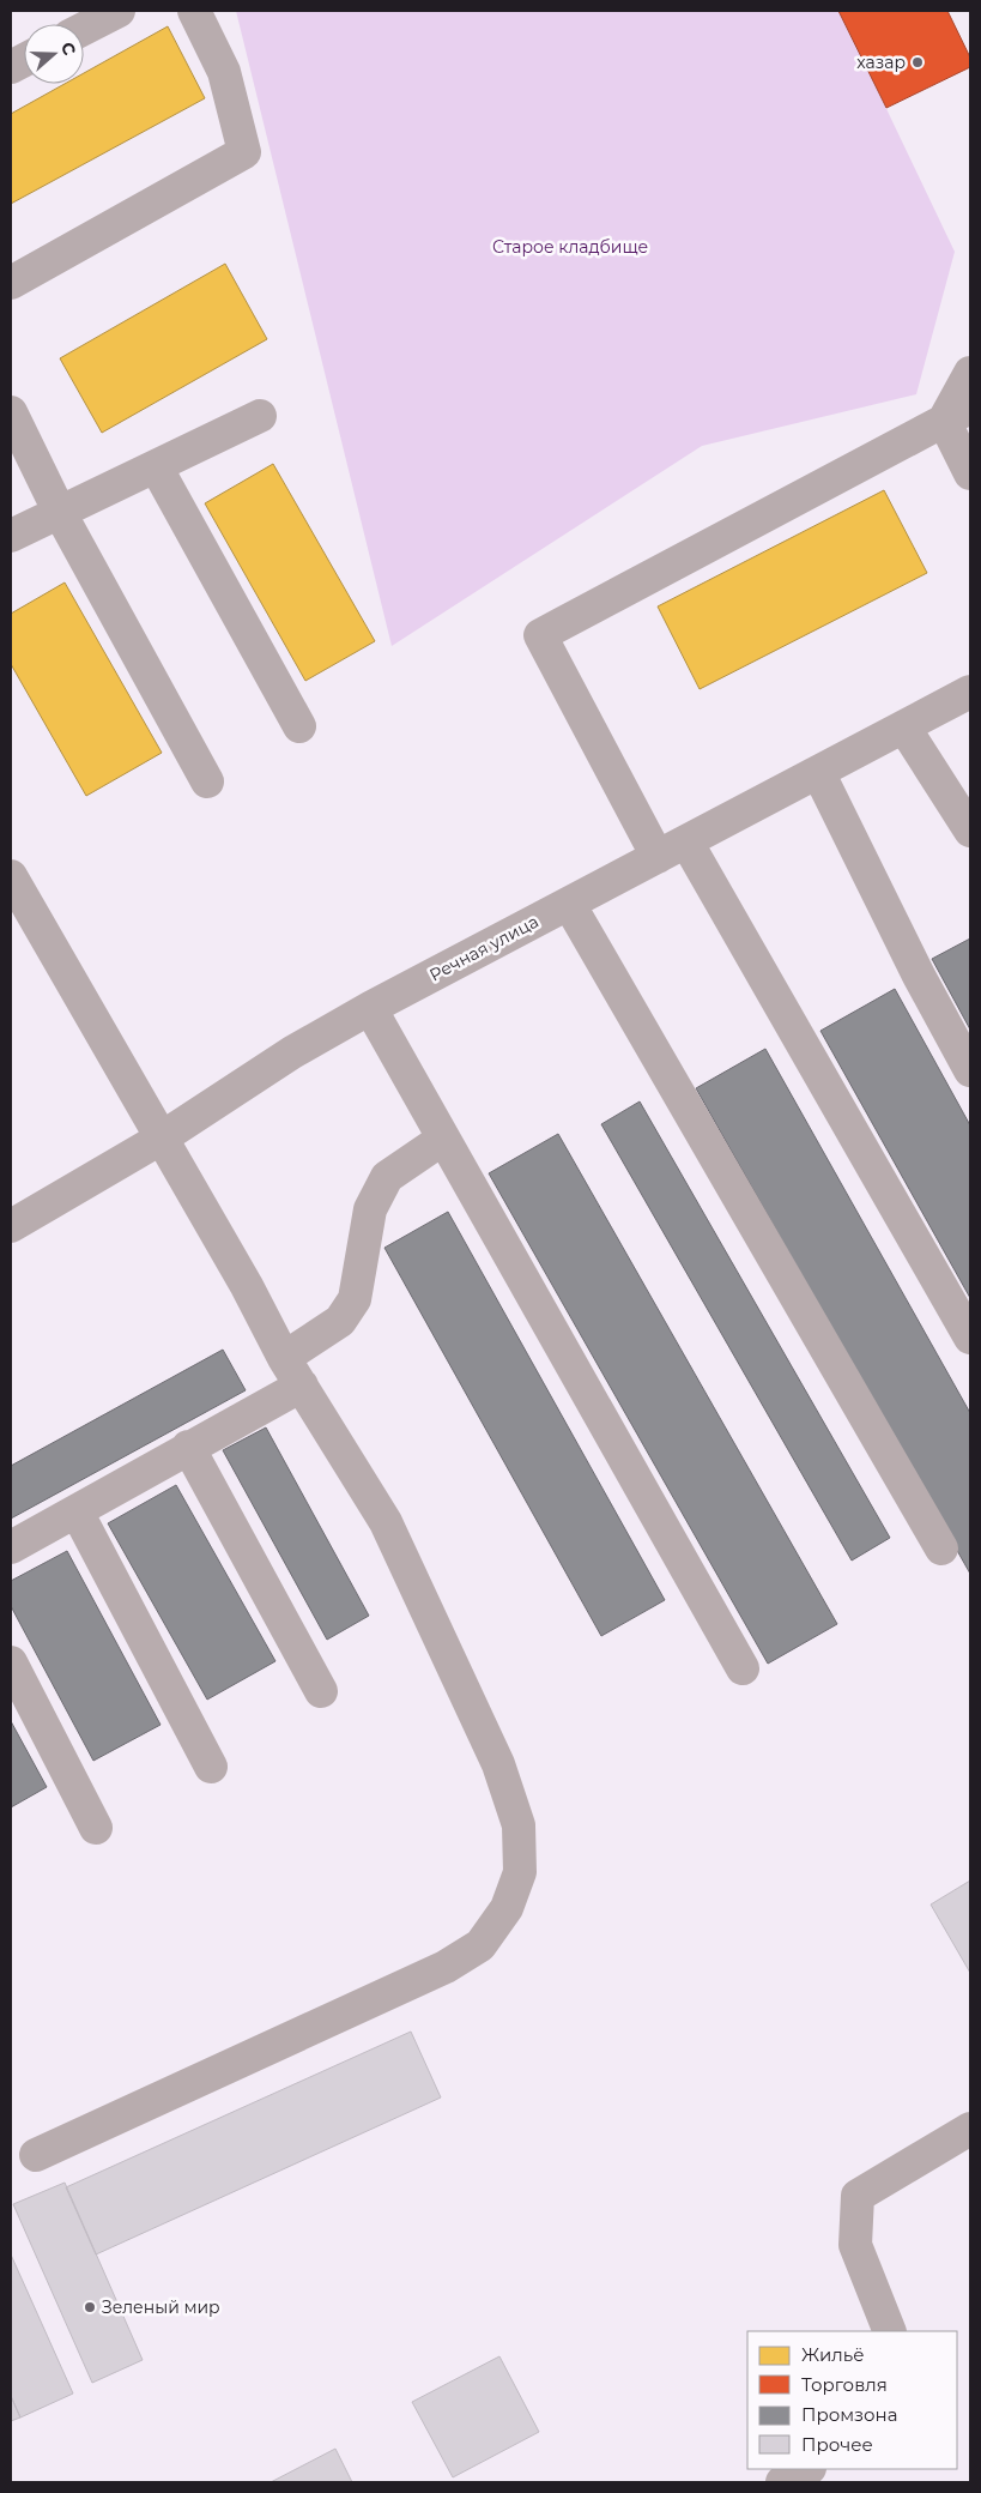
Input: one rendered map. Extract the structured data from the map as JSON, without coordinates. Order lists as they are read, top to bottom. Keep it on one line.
{"streets":{"street":["Речная улица"]},"parks":["Старое кладбище"],"places":["хазар","Зеленый мир"],"legend":["Жильё","Торговля","Промзона","Прочее"],"north":"right"}
